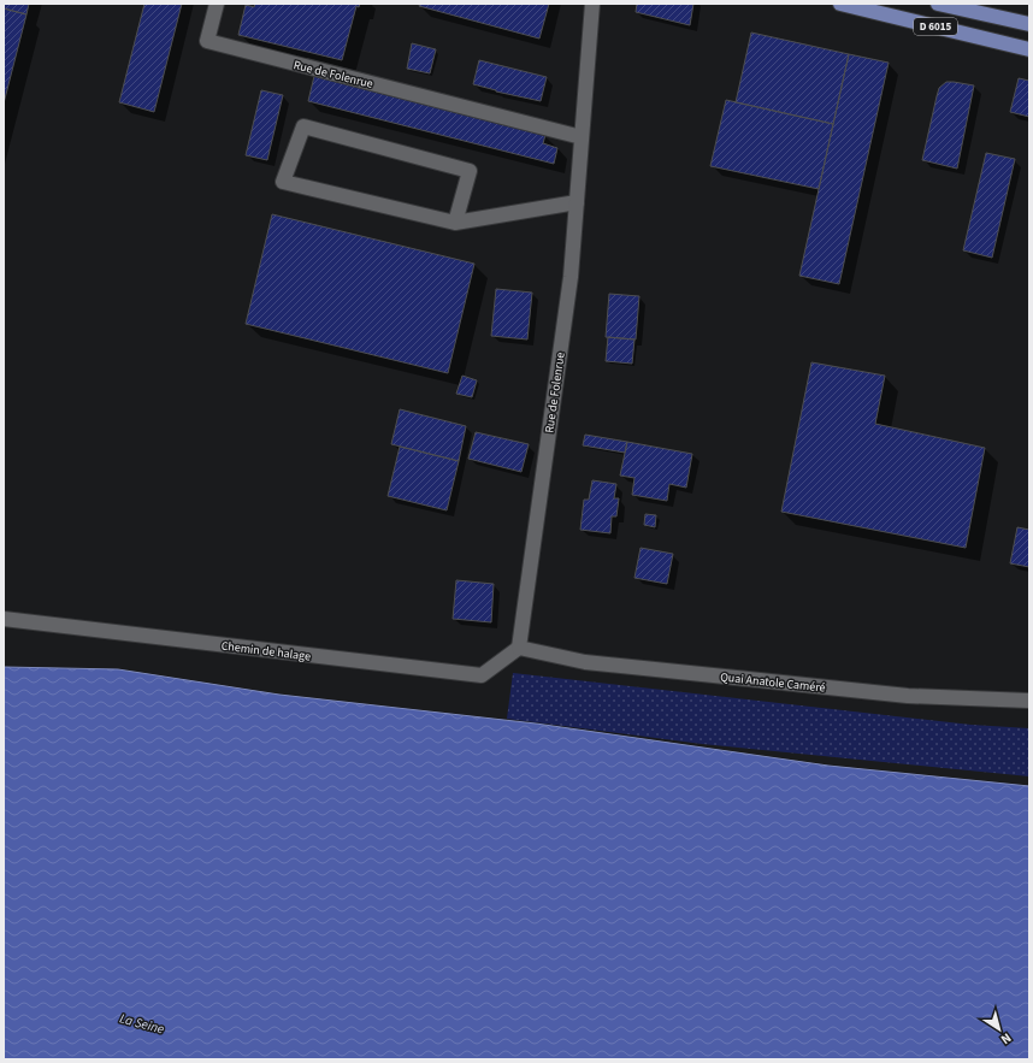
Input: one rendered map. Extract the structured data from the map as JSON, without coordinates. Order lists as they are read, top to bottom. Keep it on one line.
{"streets":{"main road":["D 6015"],"street":["Rue de Folenrue","Chemin de halage","Quai Anatole Caméré"]},"crossings":[["Rue de Folenrue","Chemin de halage"],["Rue de Folenrue","Quai Anatole Caméré"],["Chemin de halage","Quai Anatole Caméré"]],"water":["La Seine"],"north":"bottom right"}
